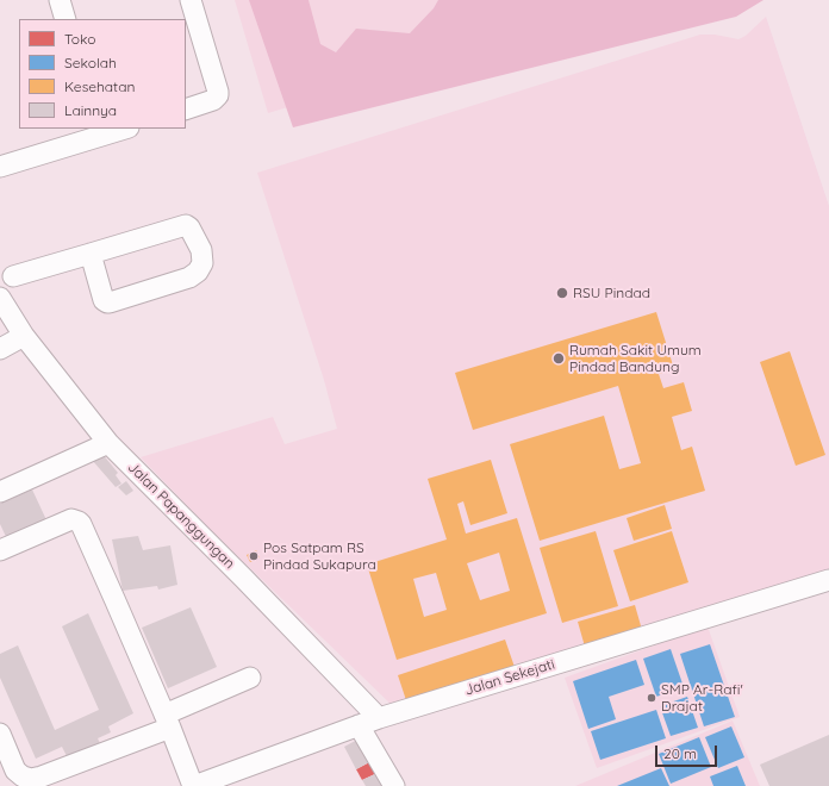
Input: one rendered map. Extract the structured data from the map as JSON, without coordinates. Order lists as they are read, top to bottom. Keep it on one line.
{"streets":{"street":["Jalan Papanggungan","Jalan Sekejati"]},"crossings":[["Jalan Papanggungan","Jalan Sekejati"]],"places":["RSU Pindad","Rumah Sakit Umum Pindad Bandung","Pos Satpam RS Pindad Sukapura","SMP Ar-Rafi' Drajat"],"legend":["Toko","Sekolah","Kesehatan","Lainnya"],"scale_bar":"20 m"}
